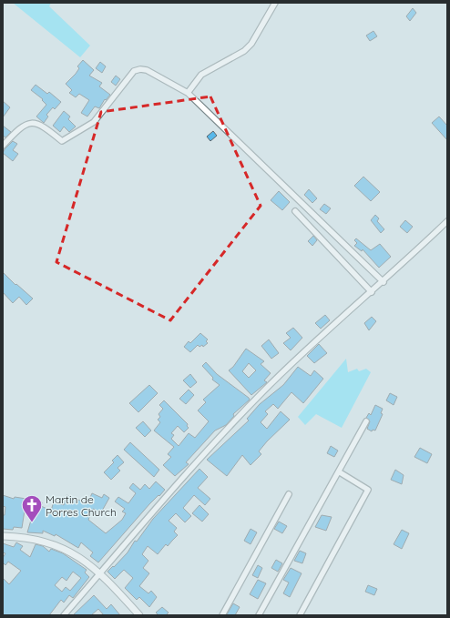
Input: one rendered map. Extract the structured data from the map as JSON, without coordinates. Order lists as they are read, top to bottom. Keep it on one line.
{"places":{"church":["Martin de Porres Church"]}}
